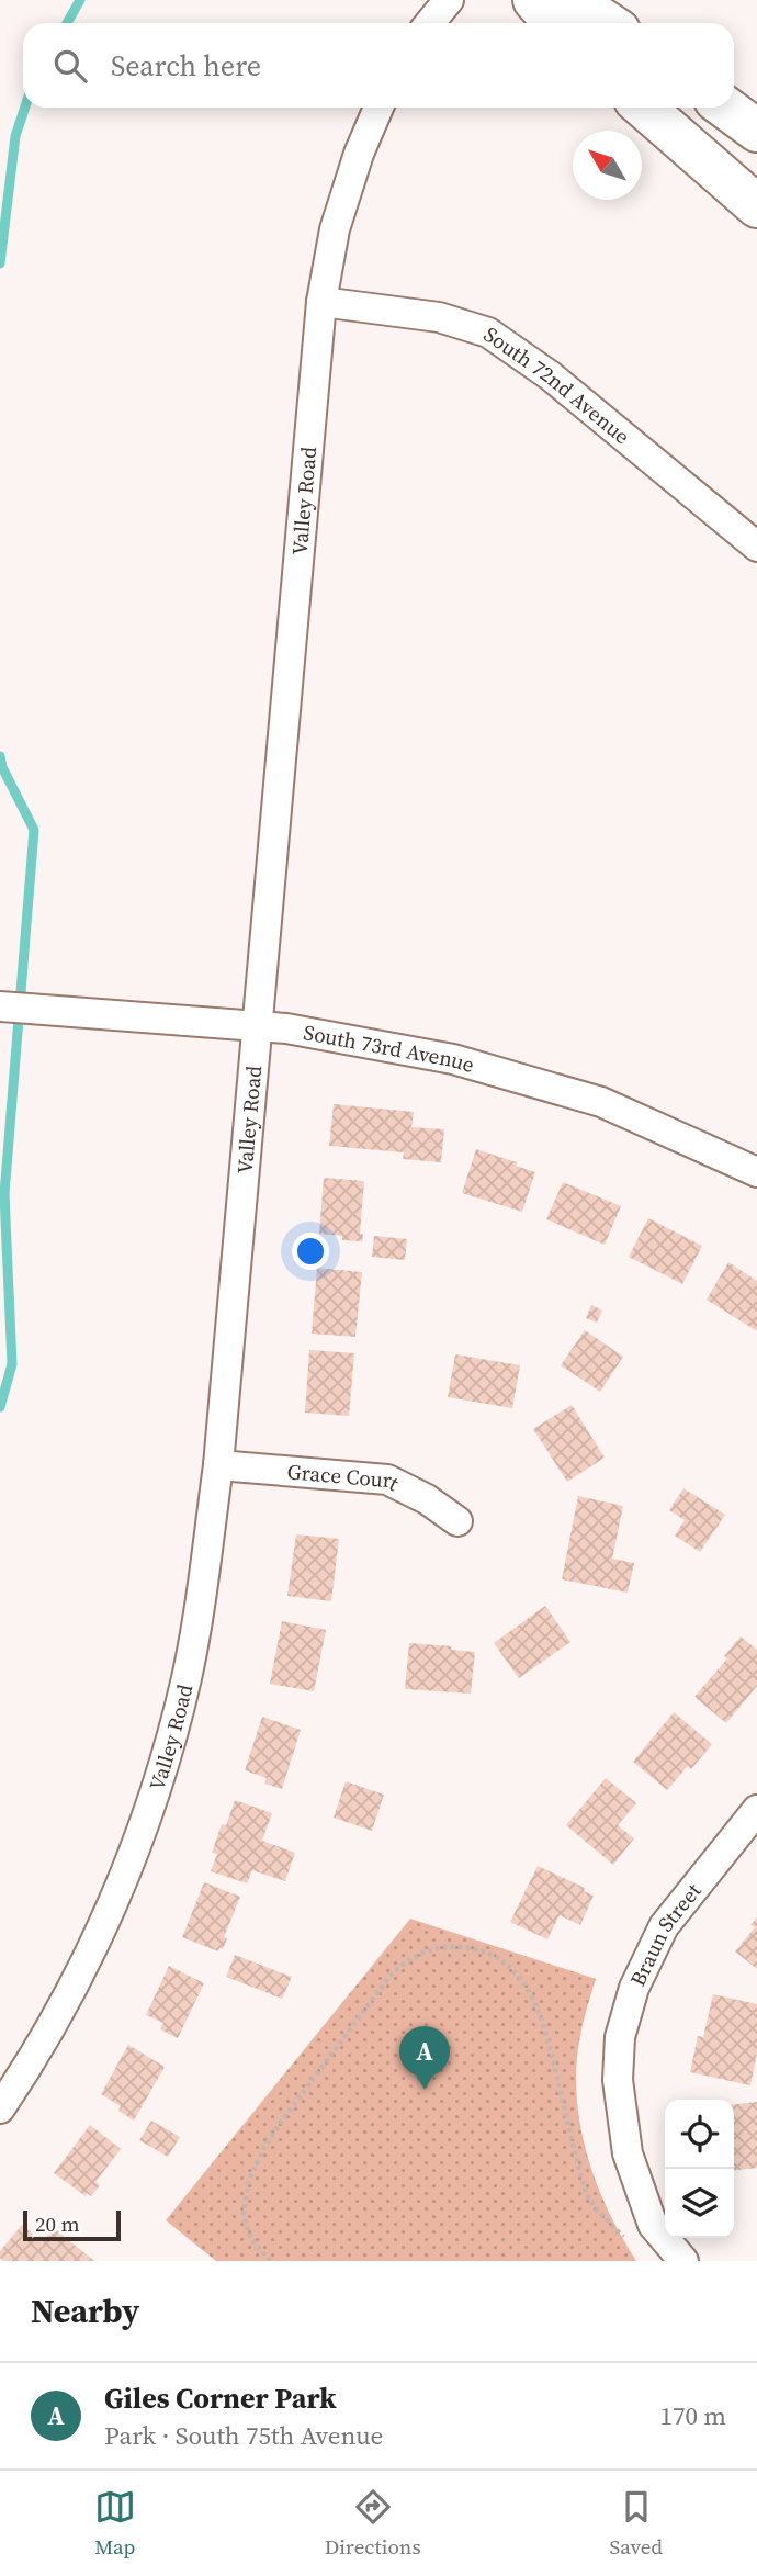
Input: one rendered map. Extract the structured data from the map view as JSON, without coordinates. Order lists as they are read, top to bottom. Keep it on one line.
{"streets":{"street":["South 72nd Avenue","Valley Road","South 73rd Avenue","Grace Court","Braun Street"]},"crossings":[["South 72nd Avenue","Valley Road"],["Valley Road","South 73rd Avenue"],["Valley Road","Grace Court"]],"scale_bar":"20 m","north":"top left","page":{"search":"Search here","pins":"A","scale":"20 m","heading":"Nearby","list":[{"mark":"A","name":"Giles Corner Park","note":"Park · South 75th Avenue","value":"170 m"}],"nav":["Map","Directions","Saved"]}}
